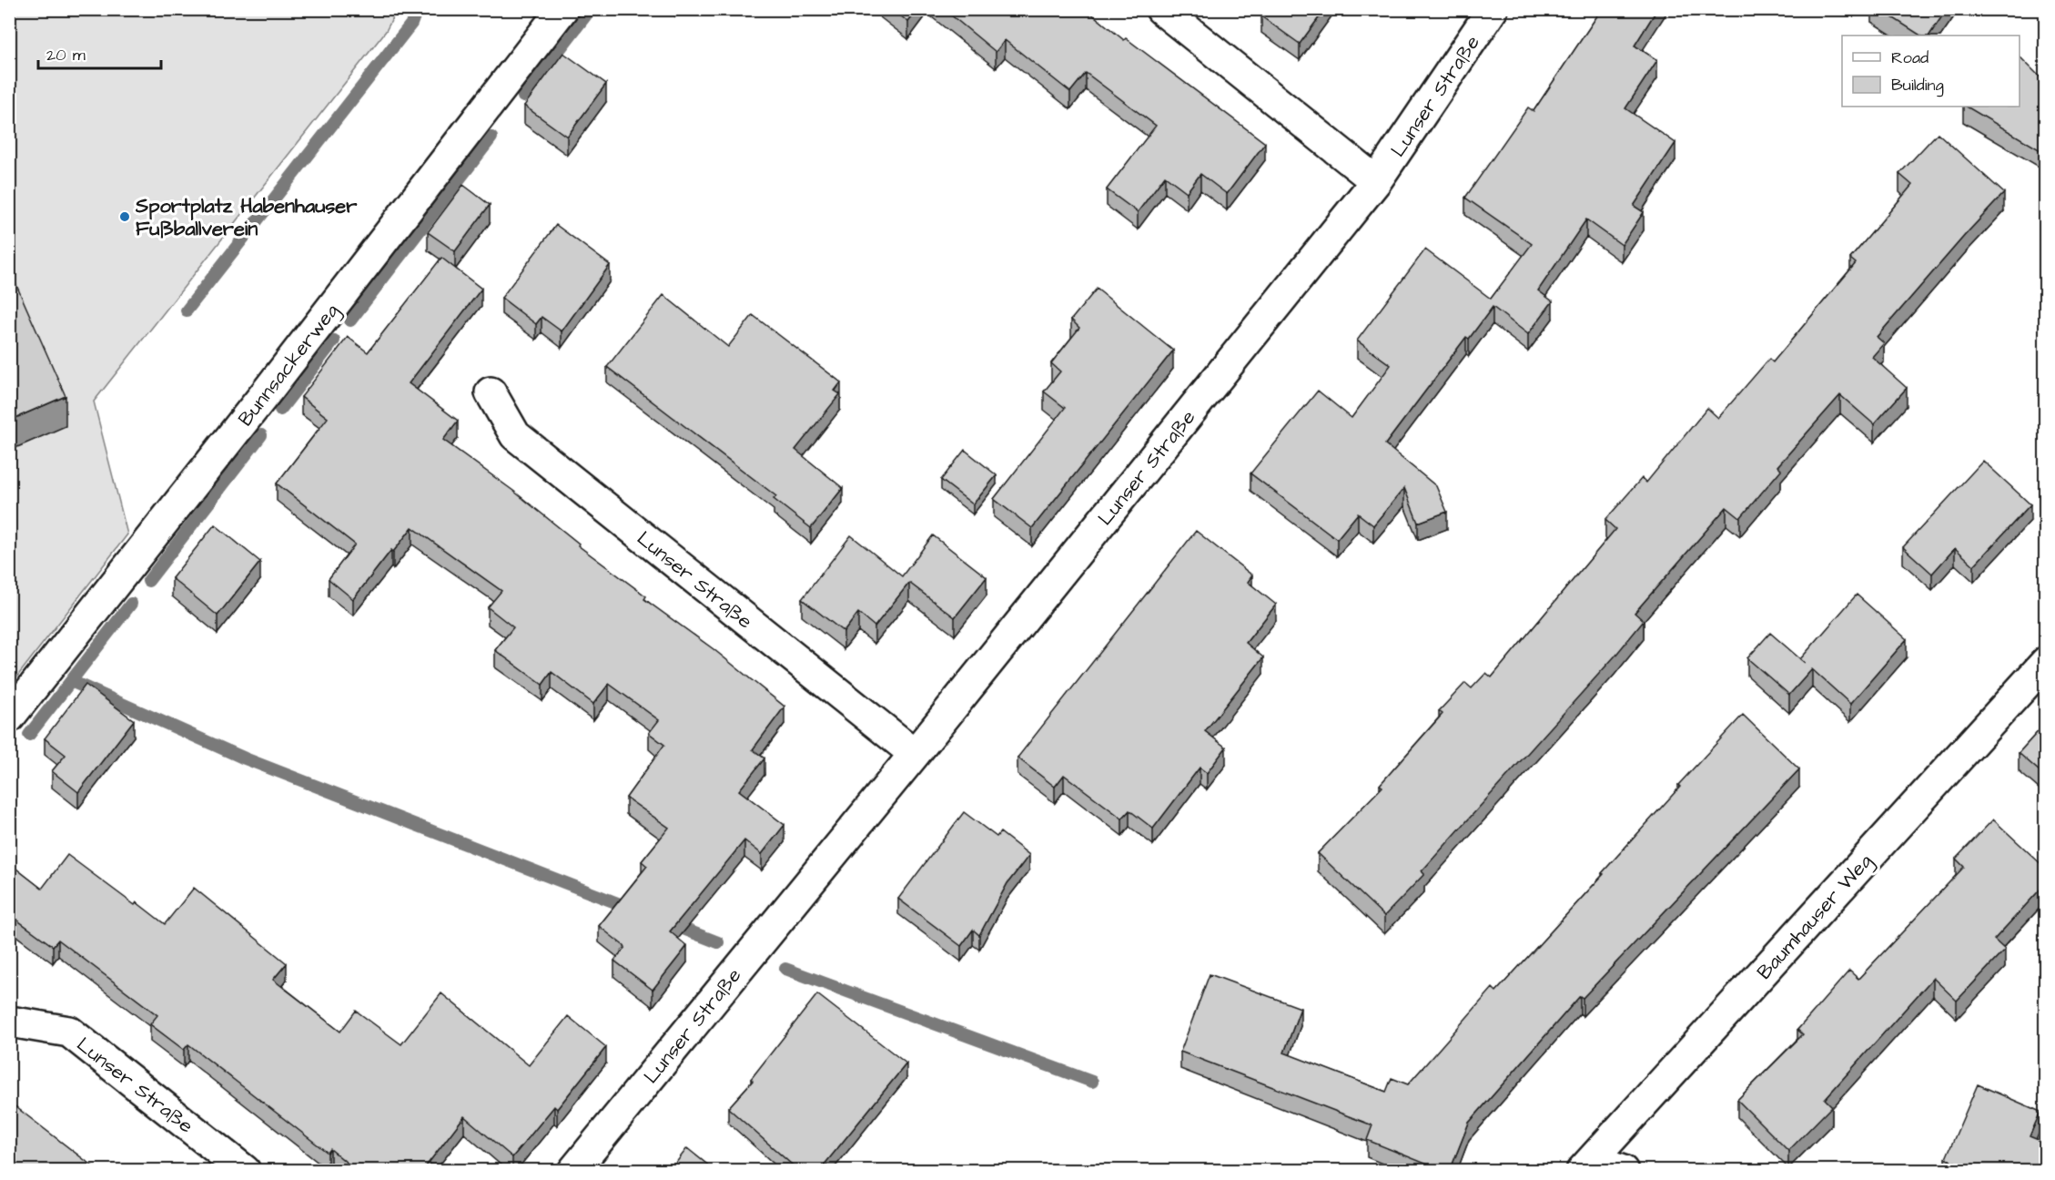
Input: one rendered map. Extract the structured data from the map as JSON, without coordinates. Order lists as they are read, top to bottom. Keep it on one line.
{"streets":{"street":["Lunser Straße","Bunnsackerweg","Baumhauser Weg"]},"places":["Sportplatz Habenhauser Fußballverein"],"legend":["Road","Building"],"scale_bar":"20 m"}
